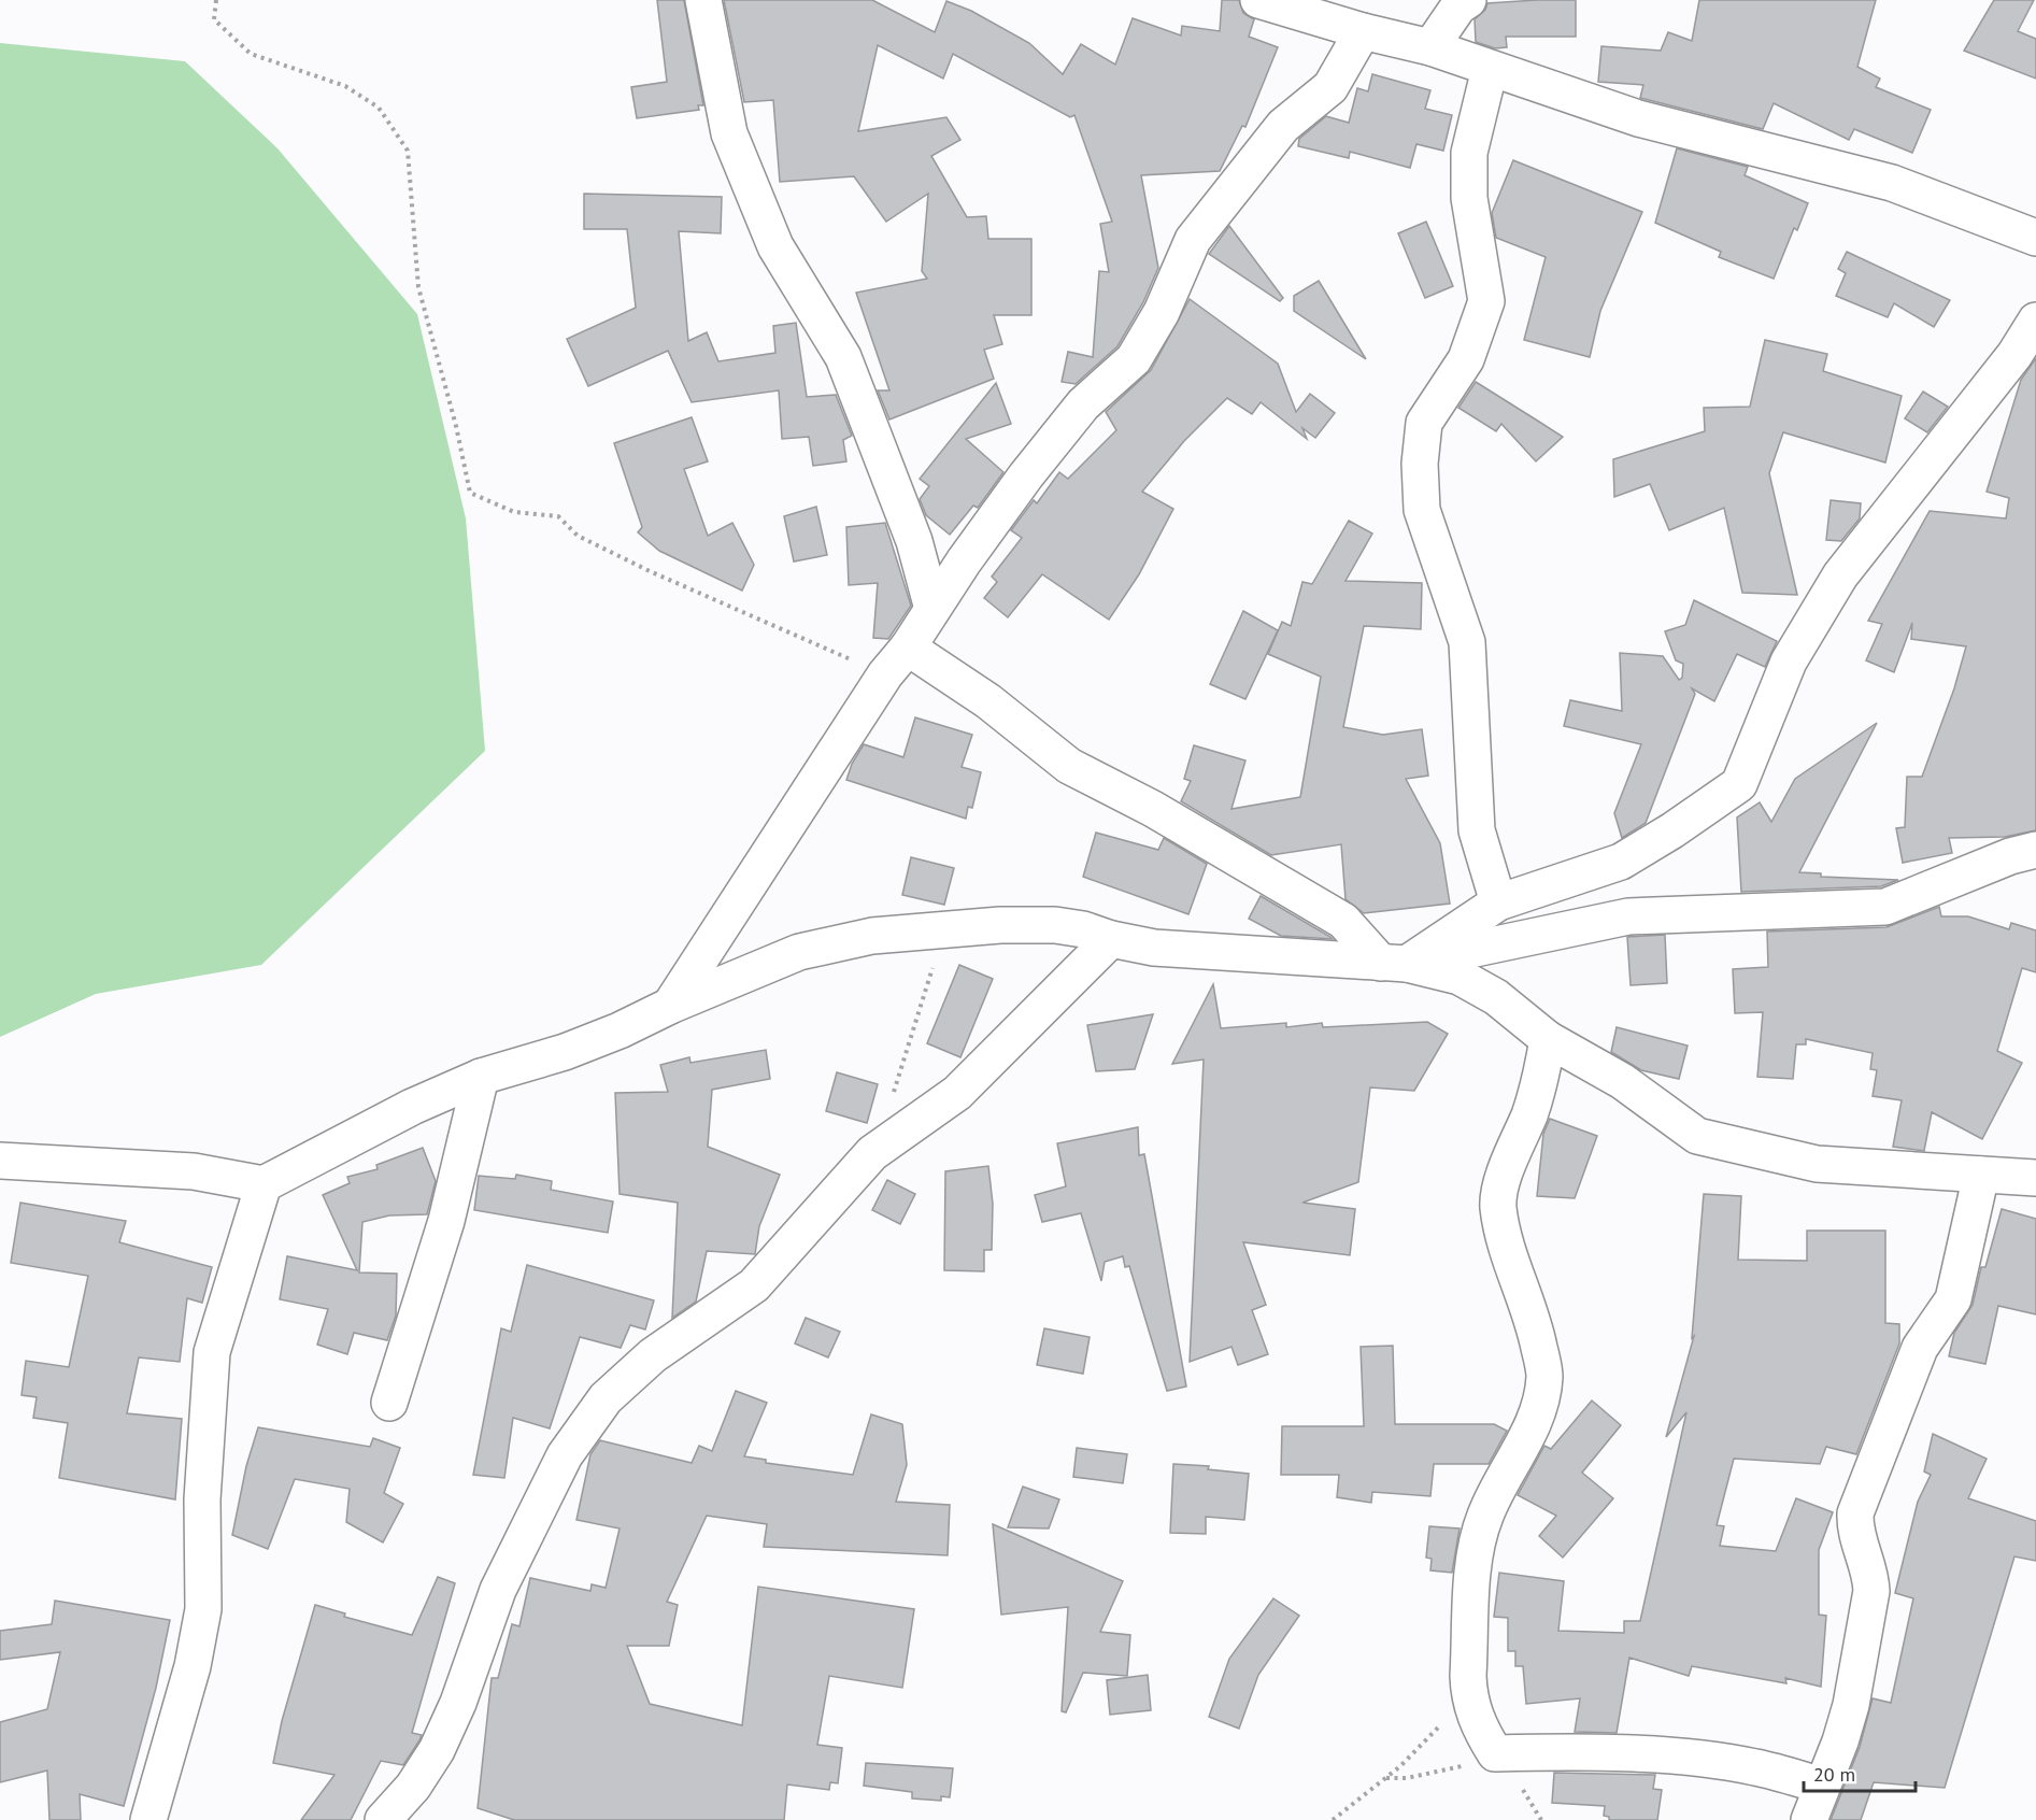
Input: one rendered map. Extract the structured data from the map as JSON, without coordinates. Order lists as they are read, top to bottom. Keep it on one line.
{"scale_bar":"20 m"}
